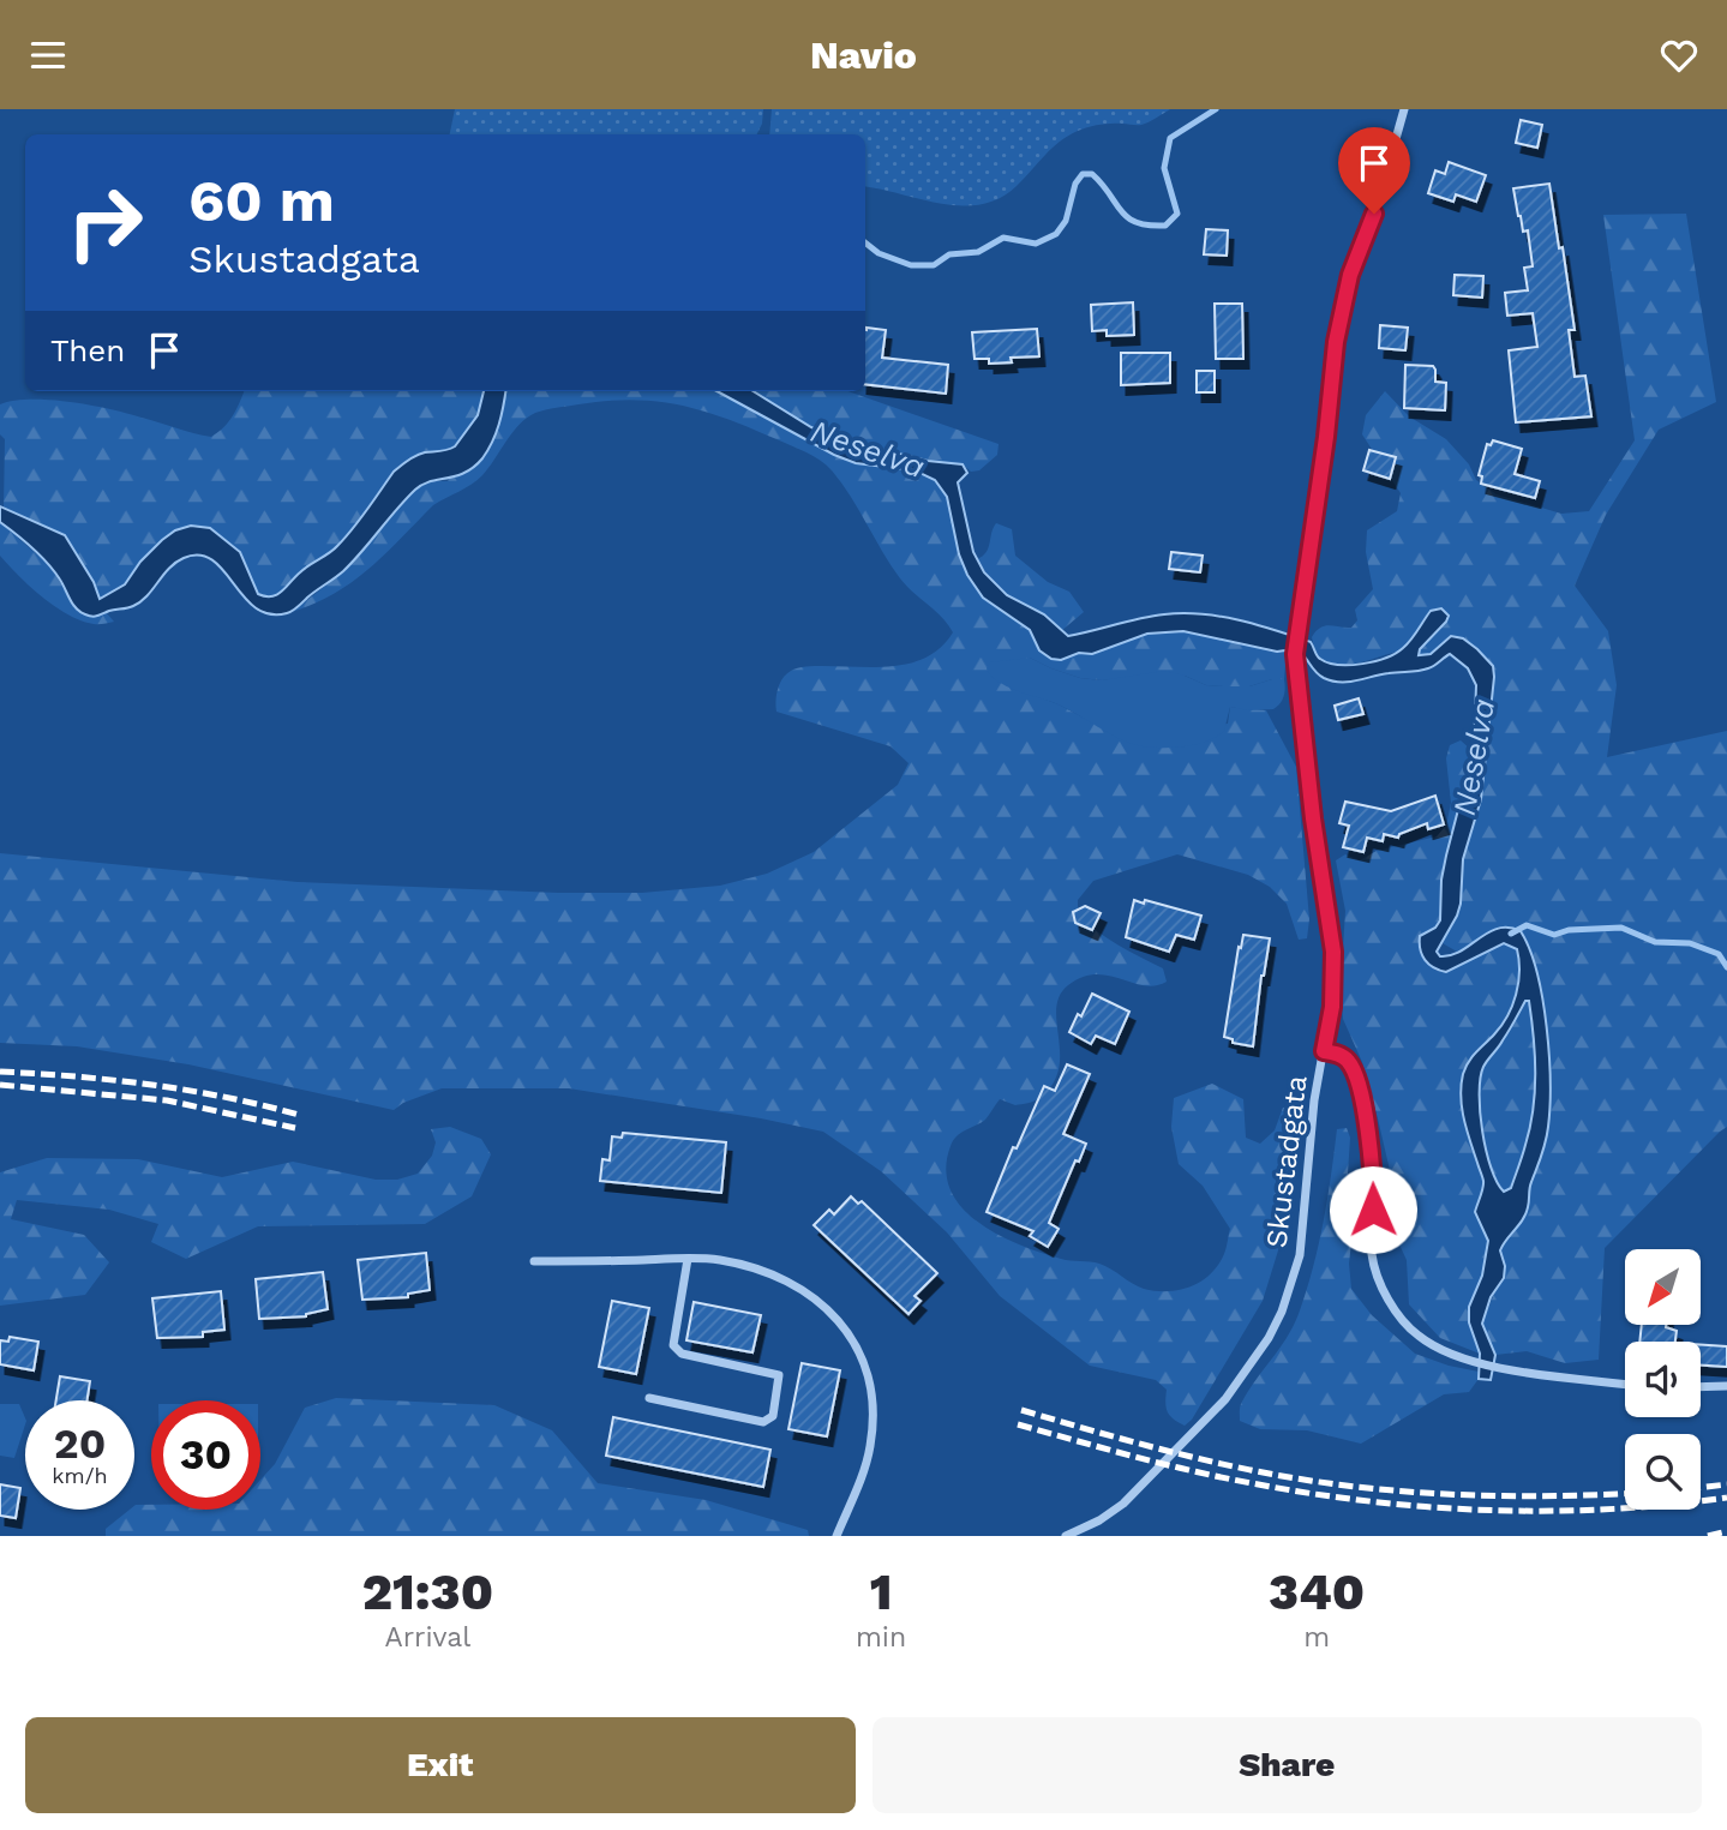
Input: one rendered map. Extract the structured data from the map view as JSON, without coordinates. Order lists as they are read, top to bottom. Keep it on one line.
{"streets":{"street":["Skustadgata"]},"water":["Neselva"],"north":"bottom left","page":{"header":"Navio","turn":["60 m","Skustadgata"],"then":"Then","speed":"20 km/h","limit":"30","eta":["21:30","Arrival","1","min","340","m"],"buttons":["Exit","Share"]}}
